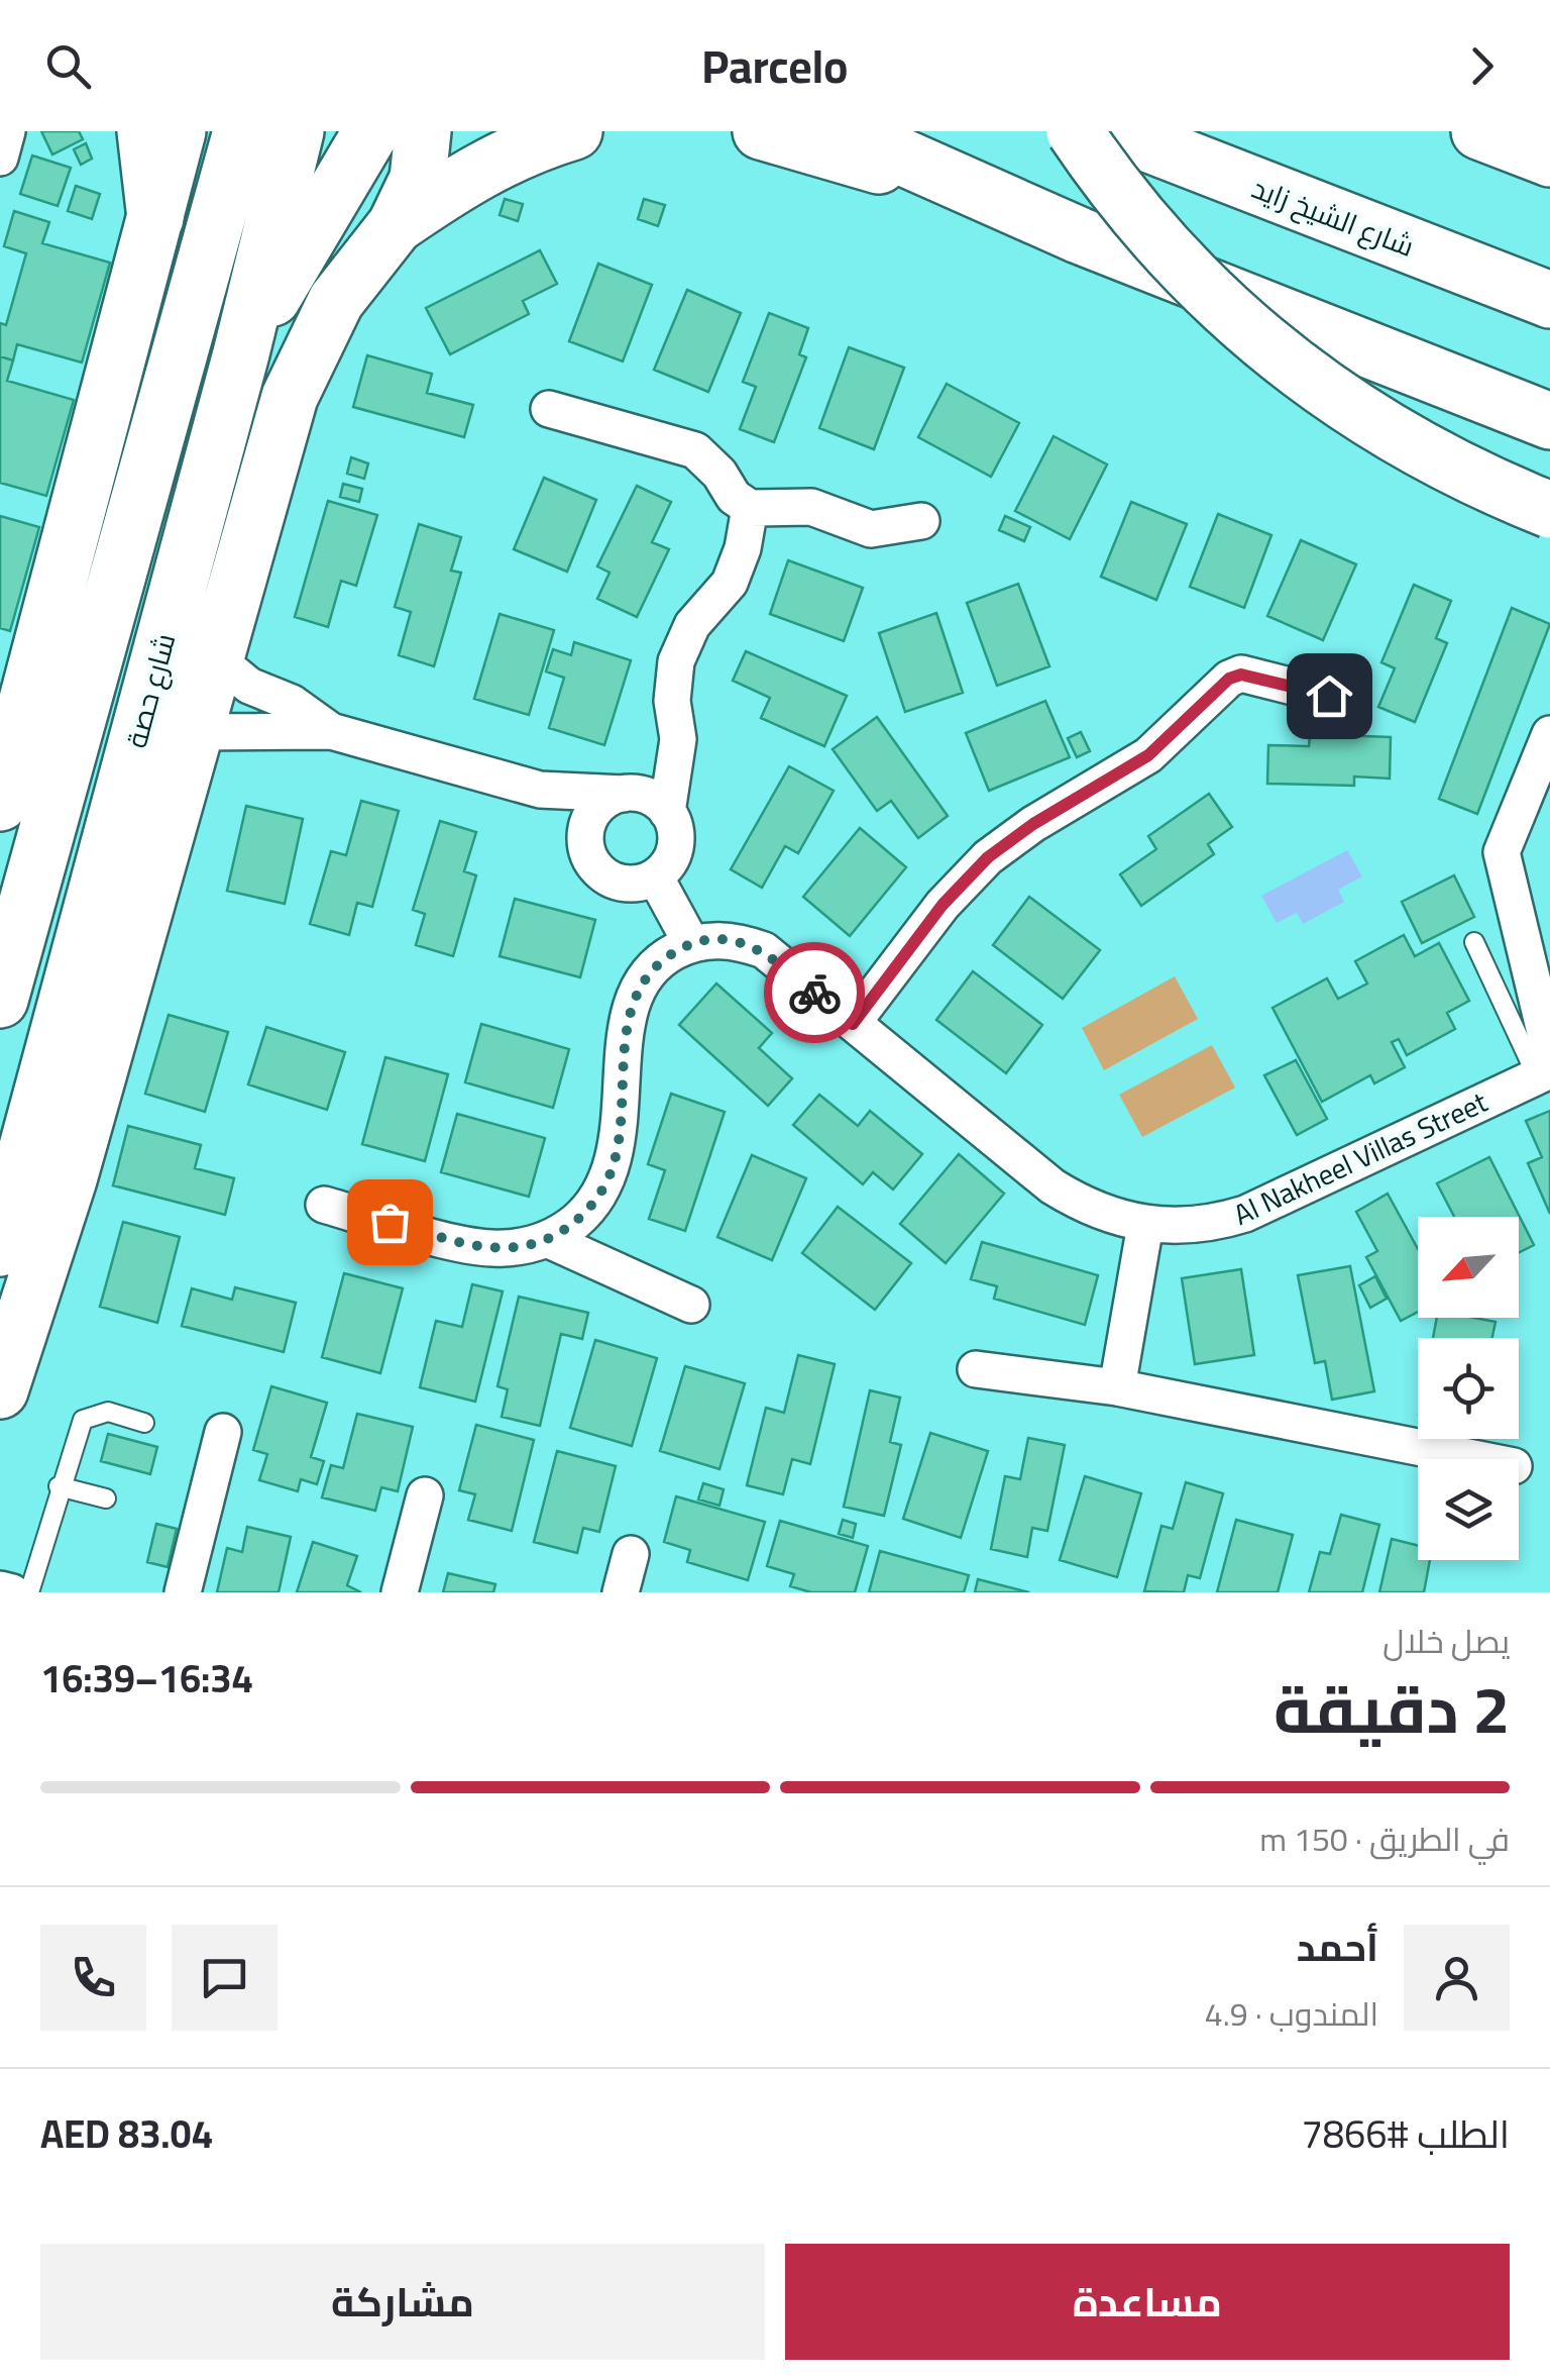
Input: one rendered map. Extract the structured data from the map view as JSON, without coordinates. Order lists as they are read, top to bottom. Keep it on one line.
{"streets":{"main road":["شارع الشيخ زايد","شارع حصة"],"street":["Al Nakheel Villas Street"]},"north":"bottom left","page":{"header":"Parcelo","heading":["2 دقيقة","يصل خلال","16:34–16:39"],"panel":["أحمد","المندوب · 4.9","الطلب #7866","AED 83.04"],"bar":"في الطريق · 150 m","buttons":["مساعدة","مشاركة"]}}
